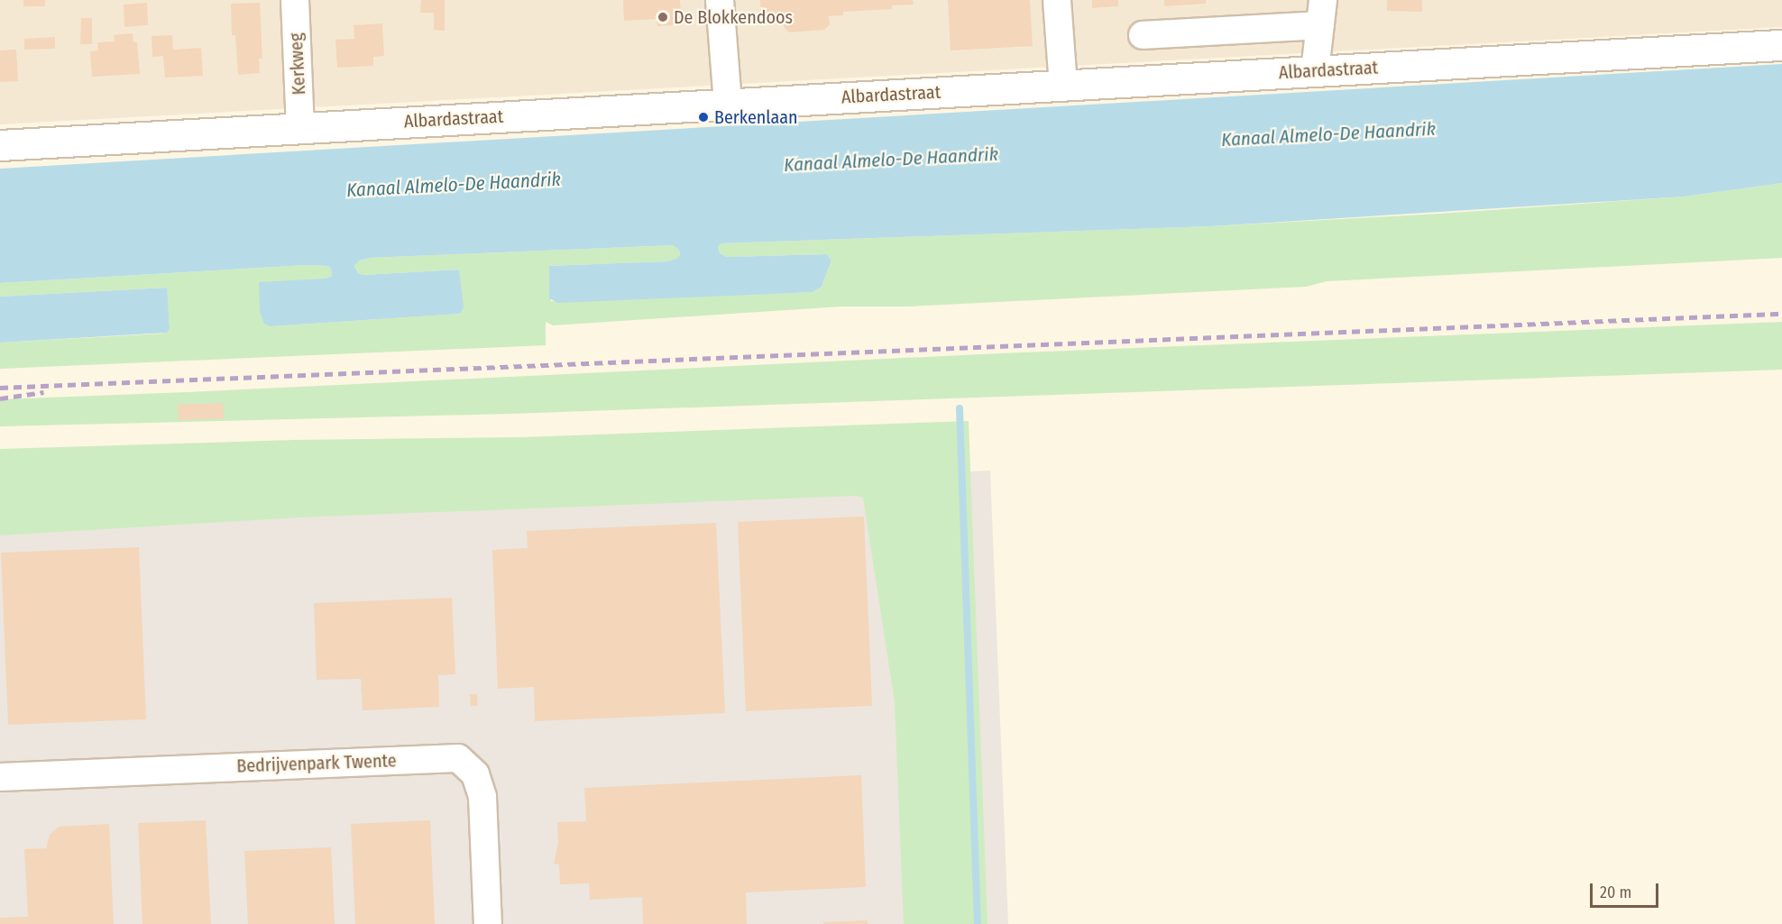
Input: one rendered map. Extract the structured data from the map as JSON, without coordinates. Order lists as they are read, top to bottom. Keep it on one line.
{"streets":{"street":["Kerkweg","Albardastraat","Bedrijvenpark Twente"]},"crossings":[["Kerkweg","Albardastraat"]],"water":["Kanaal Almelo-De Haandrik"],"places":["De Blokkendoos","Berkenlaan"],"scale_bar":"20 m"}
